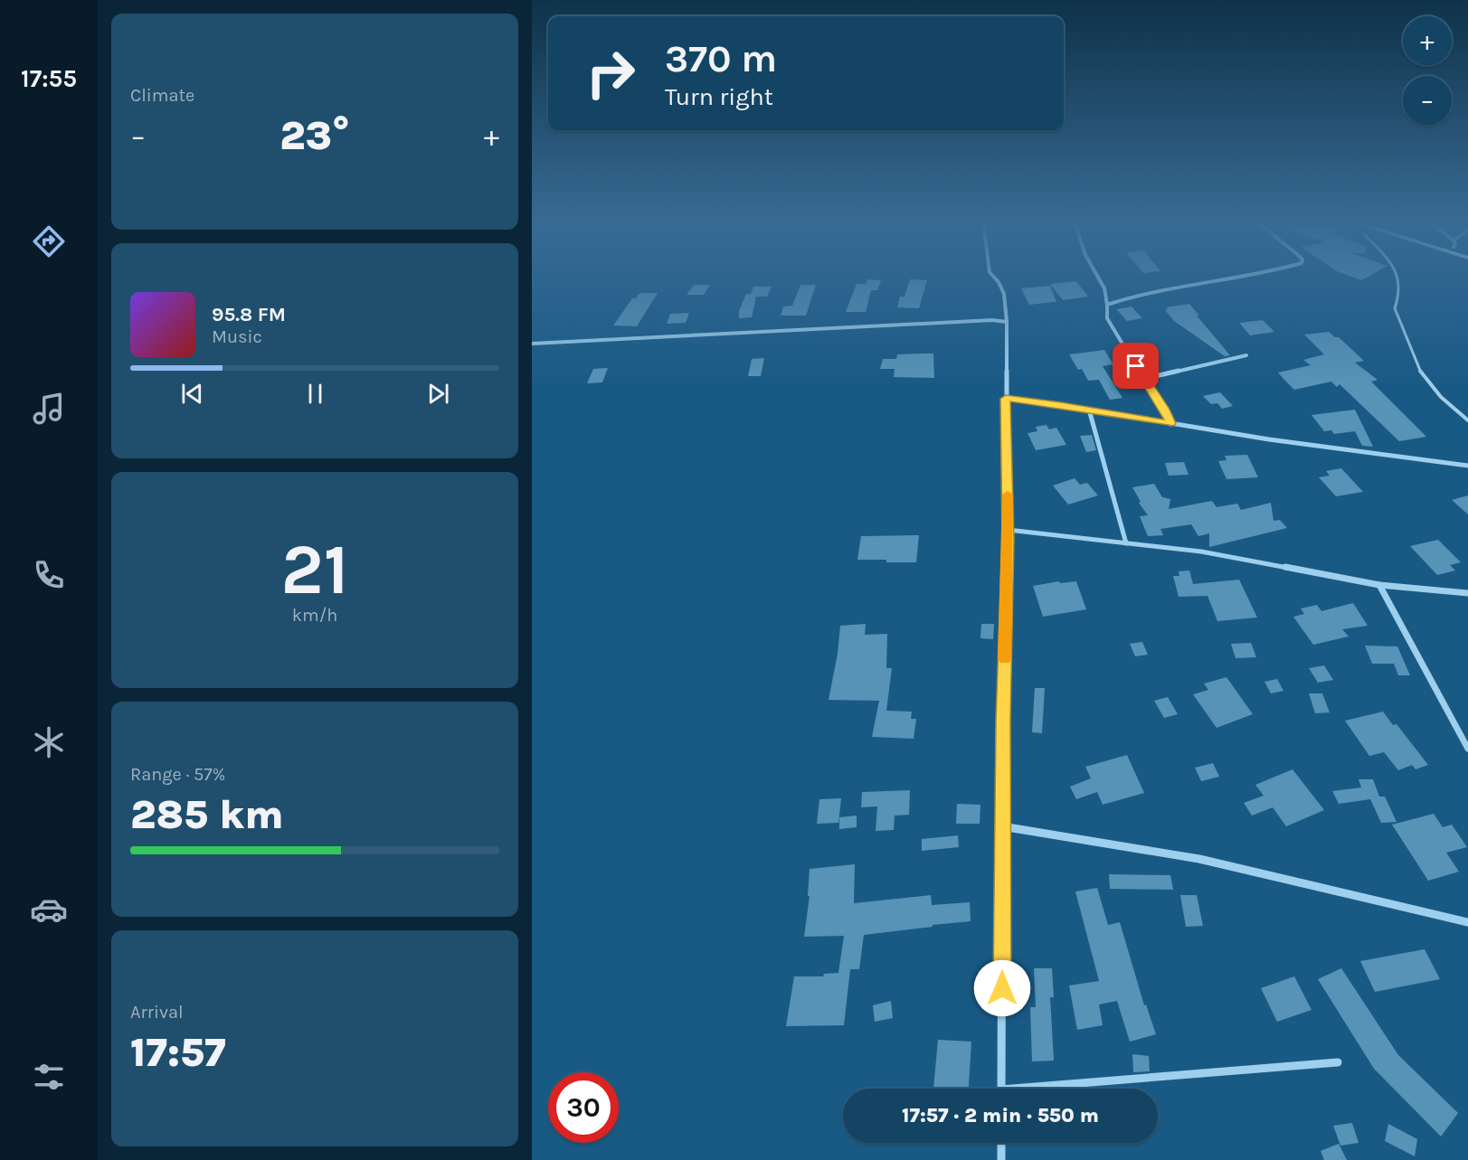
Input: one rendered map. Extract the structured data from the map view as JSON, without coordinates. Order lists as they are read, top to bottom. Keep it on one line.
{"page":{"tabs":"17:55","tile":["Climate",["21","km/h"],["Range · 57%","285 km"],["Arrival","17:57"]],"map_buttons":["+","−"],"turn":["370 m","Turn right"],"heat":["−","23°","+"],"song":["95.8 FM","Music"],"limit":"30","trip":"17:57 · 2 min · 550 m"}}
